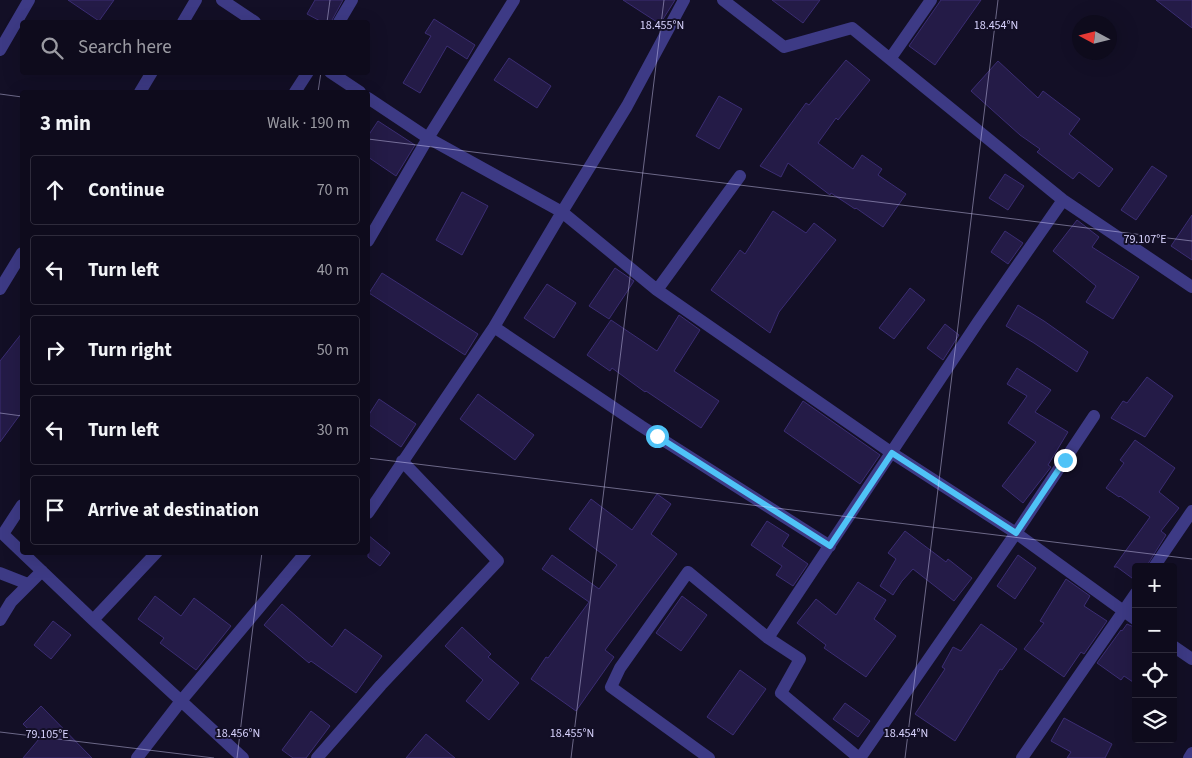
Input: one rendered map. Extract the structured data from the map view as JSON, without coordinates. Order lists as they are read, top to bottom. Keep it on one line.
{"north":"left","page":{"search":"Search here","heading":["3 min","Walk · 190 m"],"list":[["Continue","70 m"],["Turn left","40 m"],["Turn right","50 m"],["Turn left","30 m"],"Arrive at destination"],"map_buttons":["+","−"]},"coordinates":["18.455°N","18.454°N","79.107°E","18.456°N","79.105°E"]}
